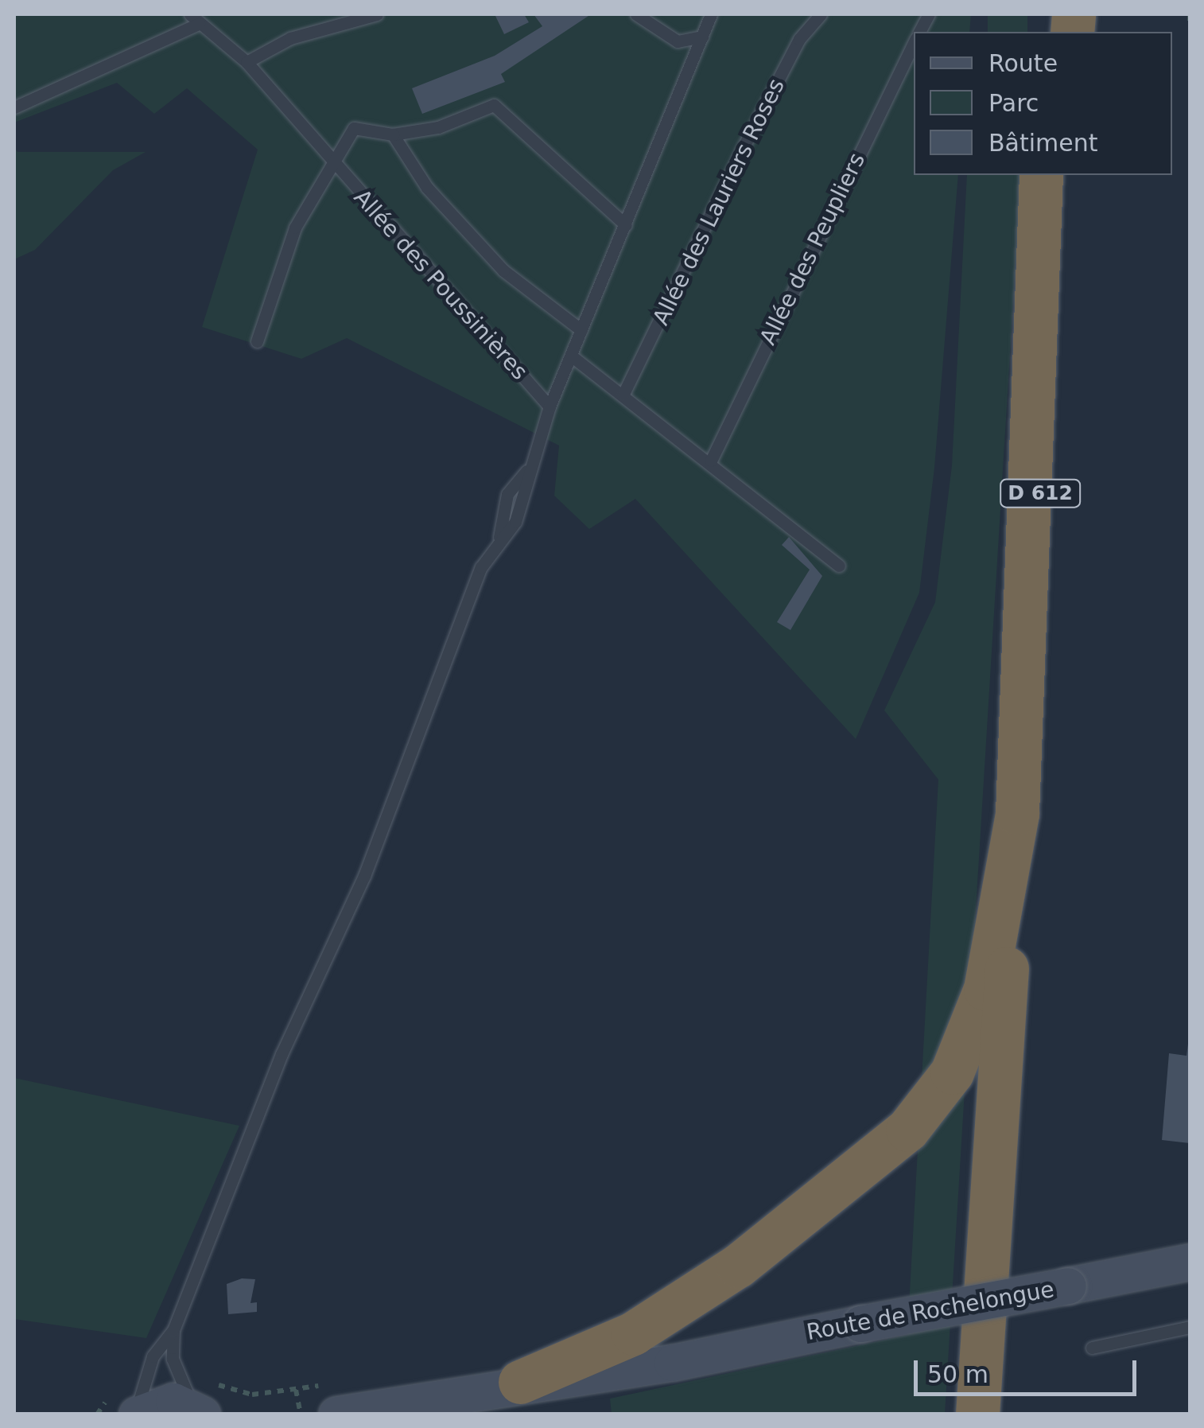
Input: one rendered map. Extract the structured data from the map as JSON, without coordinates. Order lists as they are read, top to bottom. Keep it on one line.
{"streets":{"highway":["D 612"],"main road":["Route de Rochelongue"],"lane":["Allée des Lauriers Roses","Allée des Peupliers","Allée des Poussinières"]},"legend":["Route","Parc","Bâtiment"],"scale_bar":"50 m"}
